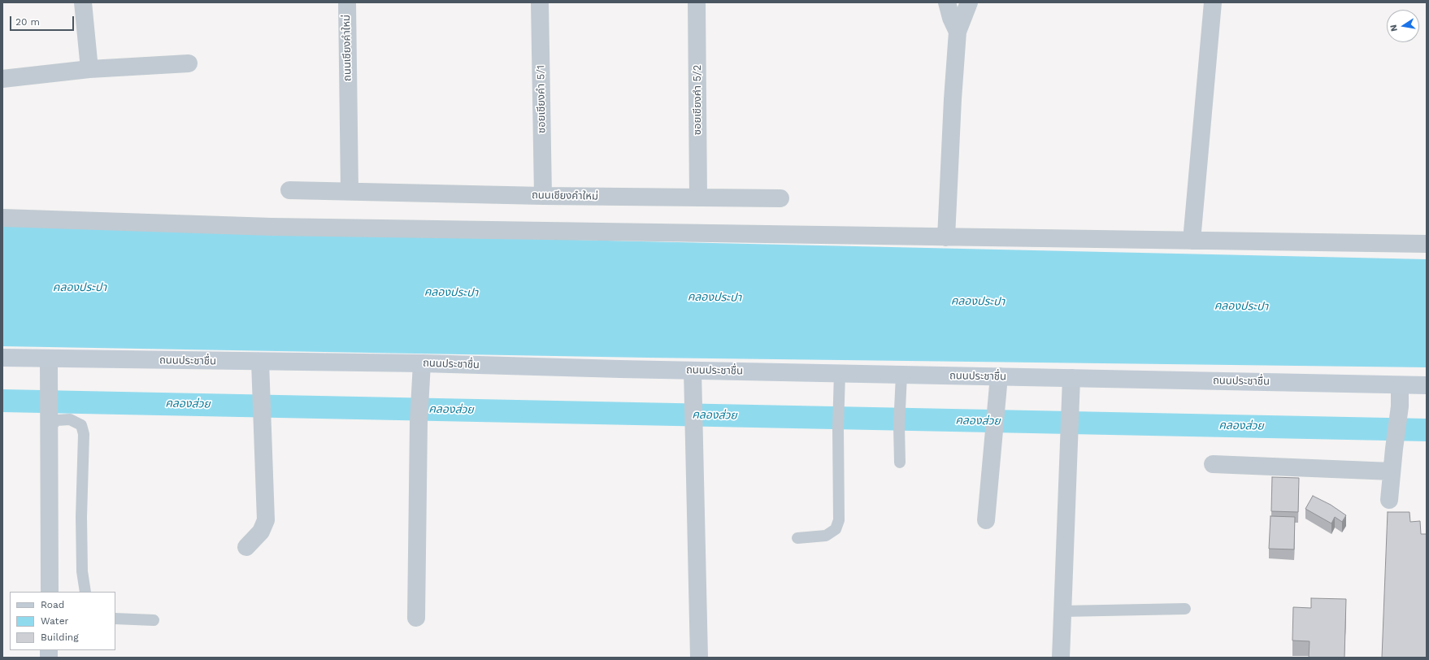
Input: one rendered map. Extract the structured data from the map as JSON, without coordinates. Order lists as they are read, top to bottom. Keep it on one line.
{"streets":{"street":["ถนนเชียงคำใหม่","ซอยเชียงคำ 5/1","ซอยเชียงคำ 5/2","ถนนประชาชื่น"]},"crossings":[["ถนนเชียงคำใหม่","ซอยเชียงคำ 5/1"],["ถนนเชียงคำใหม่","ซอยเชียงคำ 5/2"]],"water":["คลองประปา","คลองส่วย"],"legend":["Road","Water","Building"],"scale_bar":"20 m","north":"left"}
